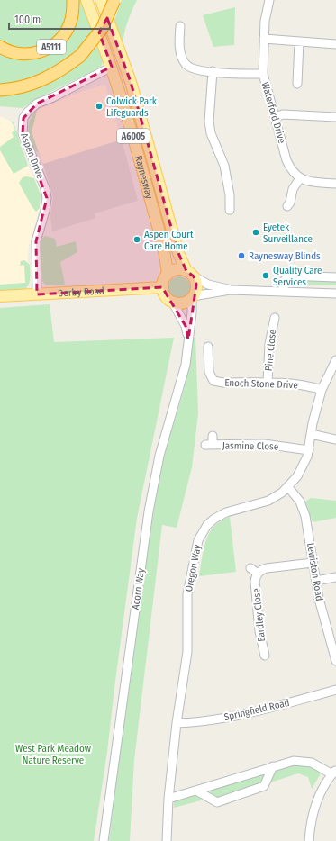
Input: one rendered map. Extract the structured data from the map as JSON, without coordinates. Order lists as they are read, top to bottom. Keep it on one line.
{"streets":{"highway":["A5111"],"main road":["A6005","Raynesway","Derby Road"],"street":["Waterford Drive","Aspen Drive","Pine Close","Enoch Stone Drive","Jasmine Close","Oregon Way","Lewiston Road","Acorn Way","Eardley Close","Springfield Road"]},"crossings":[["A6005","Raynesway"],["A6005","Derby Road"],["A6005","Acorn Way"],["Aspen Drive","Raynesway"],["Aspen Drive","Derby Road"],["Raynesway","Derby Road"],["Raynesway","Acorn Way"],["Derby Road","Acorn Way"],["Pine Close","Enoch Stone Drive"],["Enoch Stone Drive","Oregon Way"],["Jasmine Close","Oregon Way"],["Oregon Way","Lewiston Road"],["Oregon Way","Springfield Road"],["Lewiston Road","Eardley Close"]],"parks":["West Park Meadow Nature Reserve"],"places":["Colwick Park Lifeguards","Eyetek Surveillance","Aspen Court Care Home","Raynesway Blinds","Quality Care Services"],"scale_bar":"100 m"}
